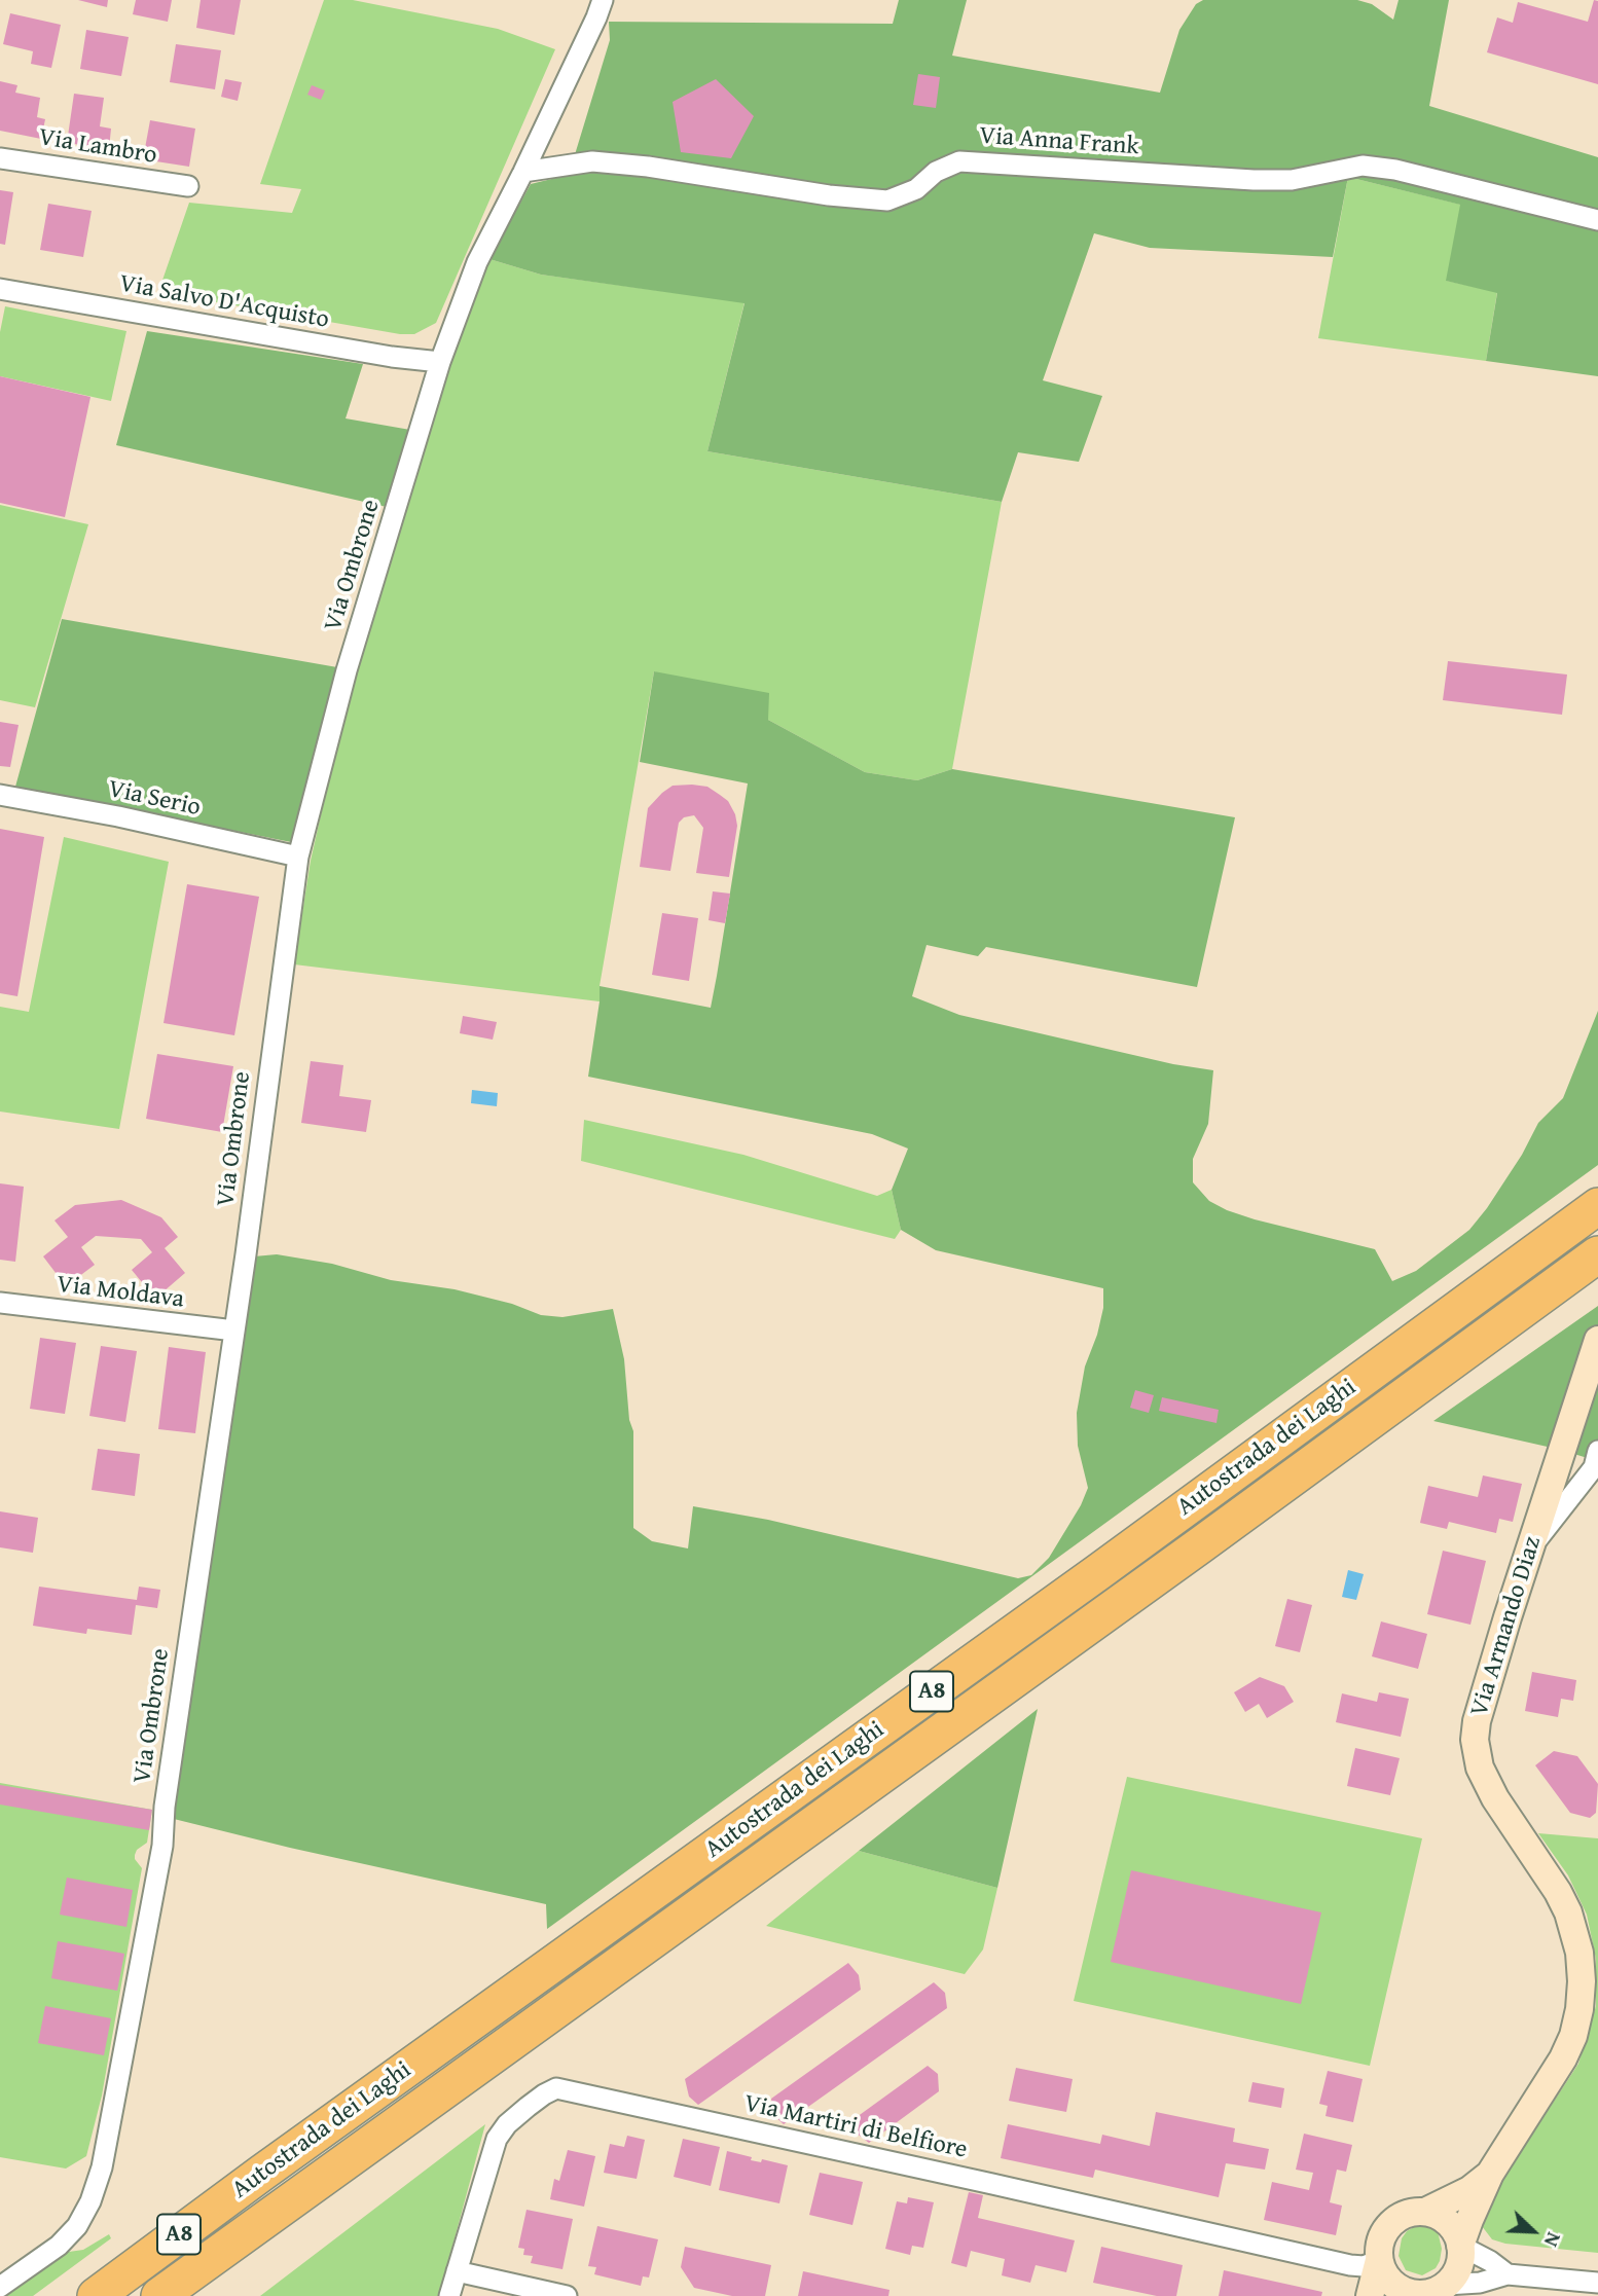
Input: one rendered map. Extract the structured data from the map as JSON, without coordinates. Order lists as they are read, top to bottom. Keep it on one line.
{"streets":{"highway":["Autostrada dei Laghi","A8"],"street":["Via Anna Frank","Via Lambro","Via Salvo D'Acquisto","Via Ombrone","Via Serio","Via Moldava","Via Armando Diaz","Via Martiri di Belfiore"]},"crossings":[["Via Anna Frank","Via Ombrone"],["Via Salvo D'Acquisto","Via Ombrone"],["Via Ombrone","Via Serio"],["Via Ombrone","Via Moldava"],["Via Armando Diaz","Via Martiri di Belfiore"]],"north":"bottom right"}
